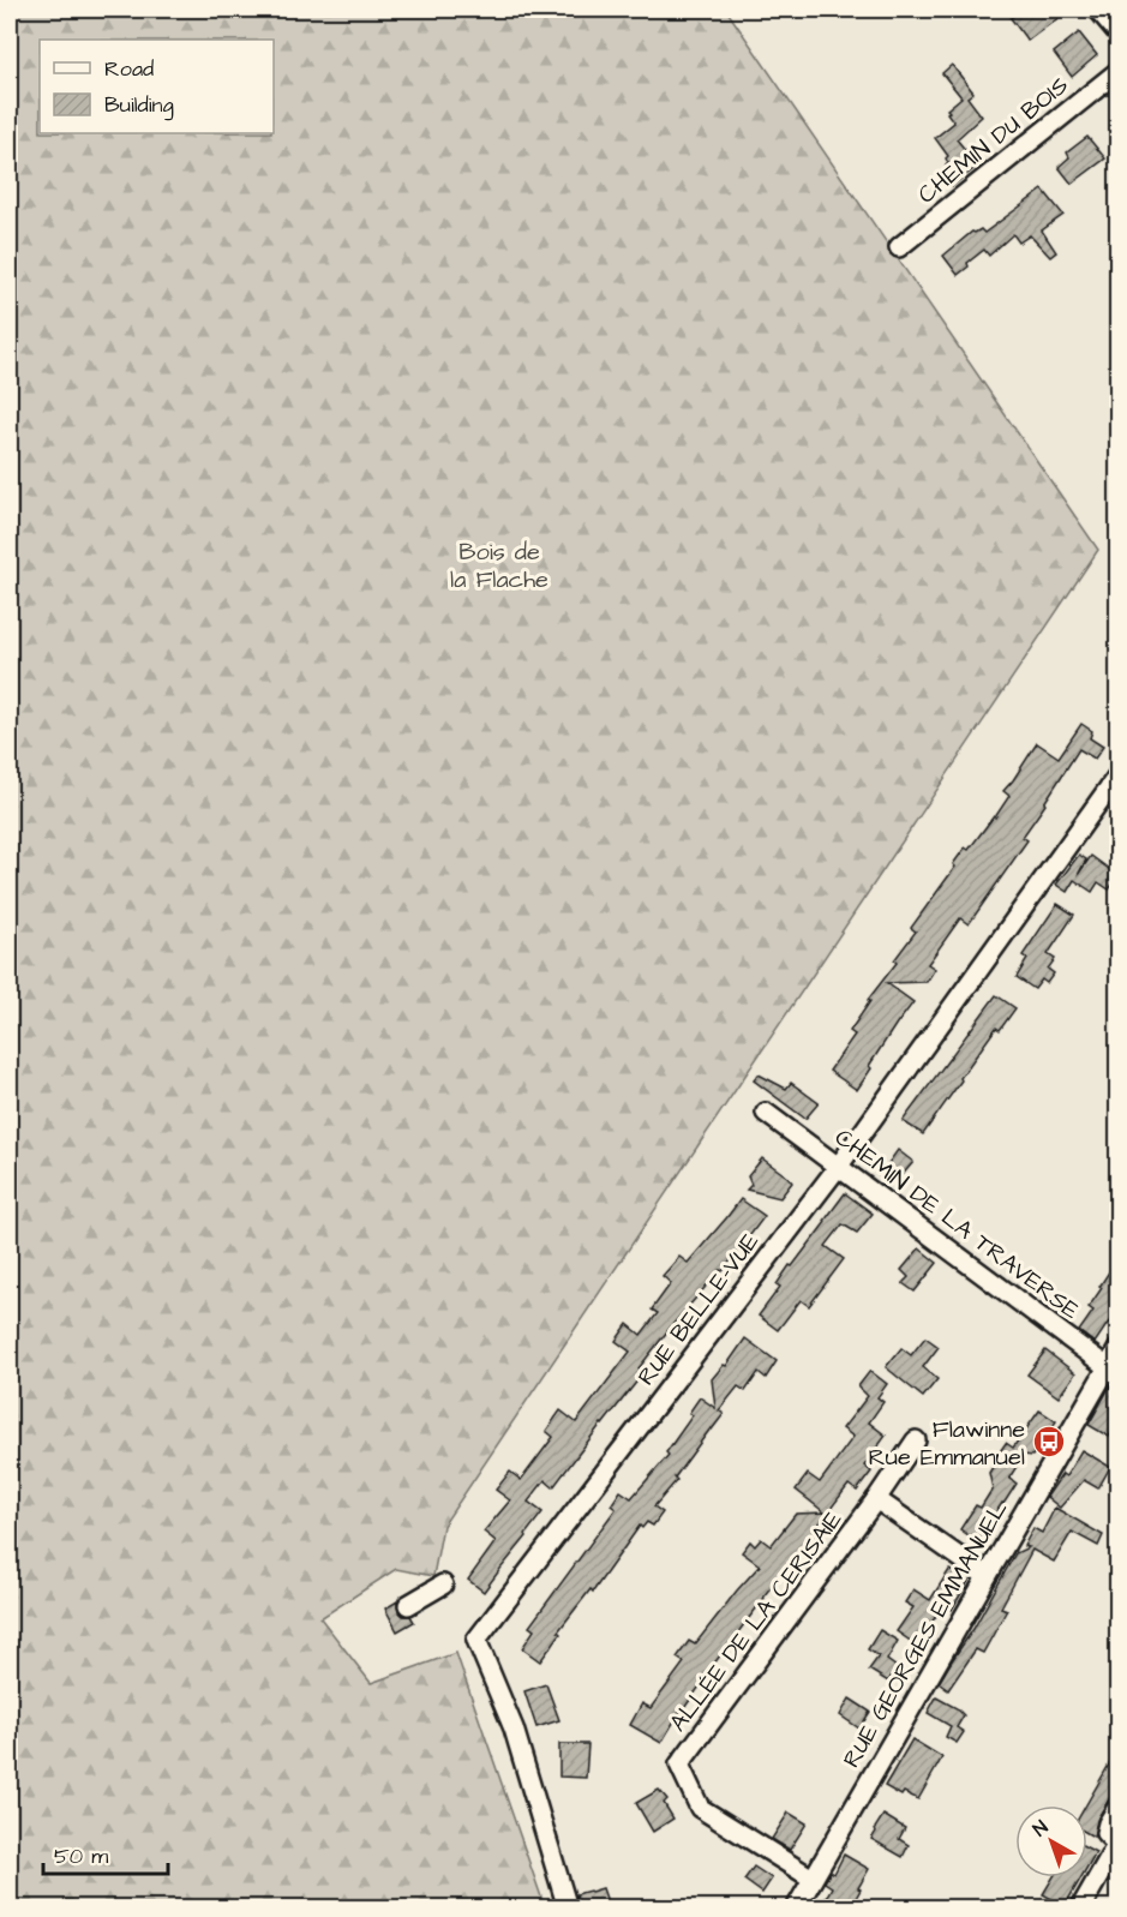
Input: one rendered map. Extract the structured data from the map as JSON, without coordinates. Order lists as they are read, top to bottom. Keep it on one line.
{"streets":{"street":["CHEMIN DU BOIS","CHEMIN DE LA TRAVERSE","RUE BELLE-VUE","ALLÉE DE LA CERISAIE","RUE GEORGES EMMANUEL"]},"crossings":[["CHEMIN DE LA TRAVERSE","RUE BELLE-VUE"],["CHEMIN DE LA TRAVERSE","RUE GEORGES EMMANUEL"],["ALLÉE DE LA CERISAIE","RUE GEORGES EMMANUEL"]],"parks":["Bois de la Flache"],"places":{"bus stop":["Flawinne Rue Emmanuel"]},"legend":["Road","Building"],"scale_bar":"50 m","north":"top left"}
